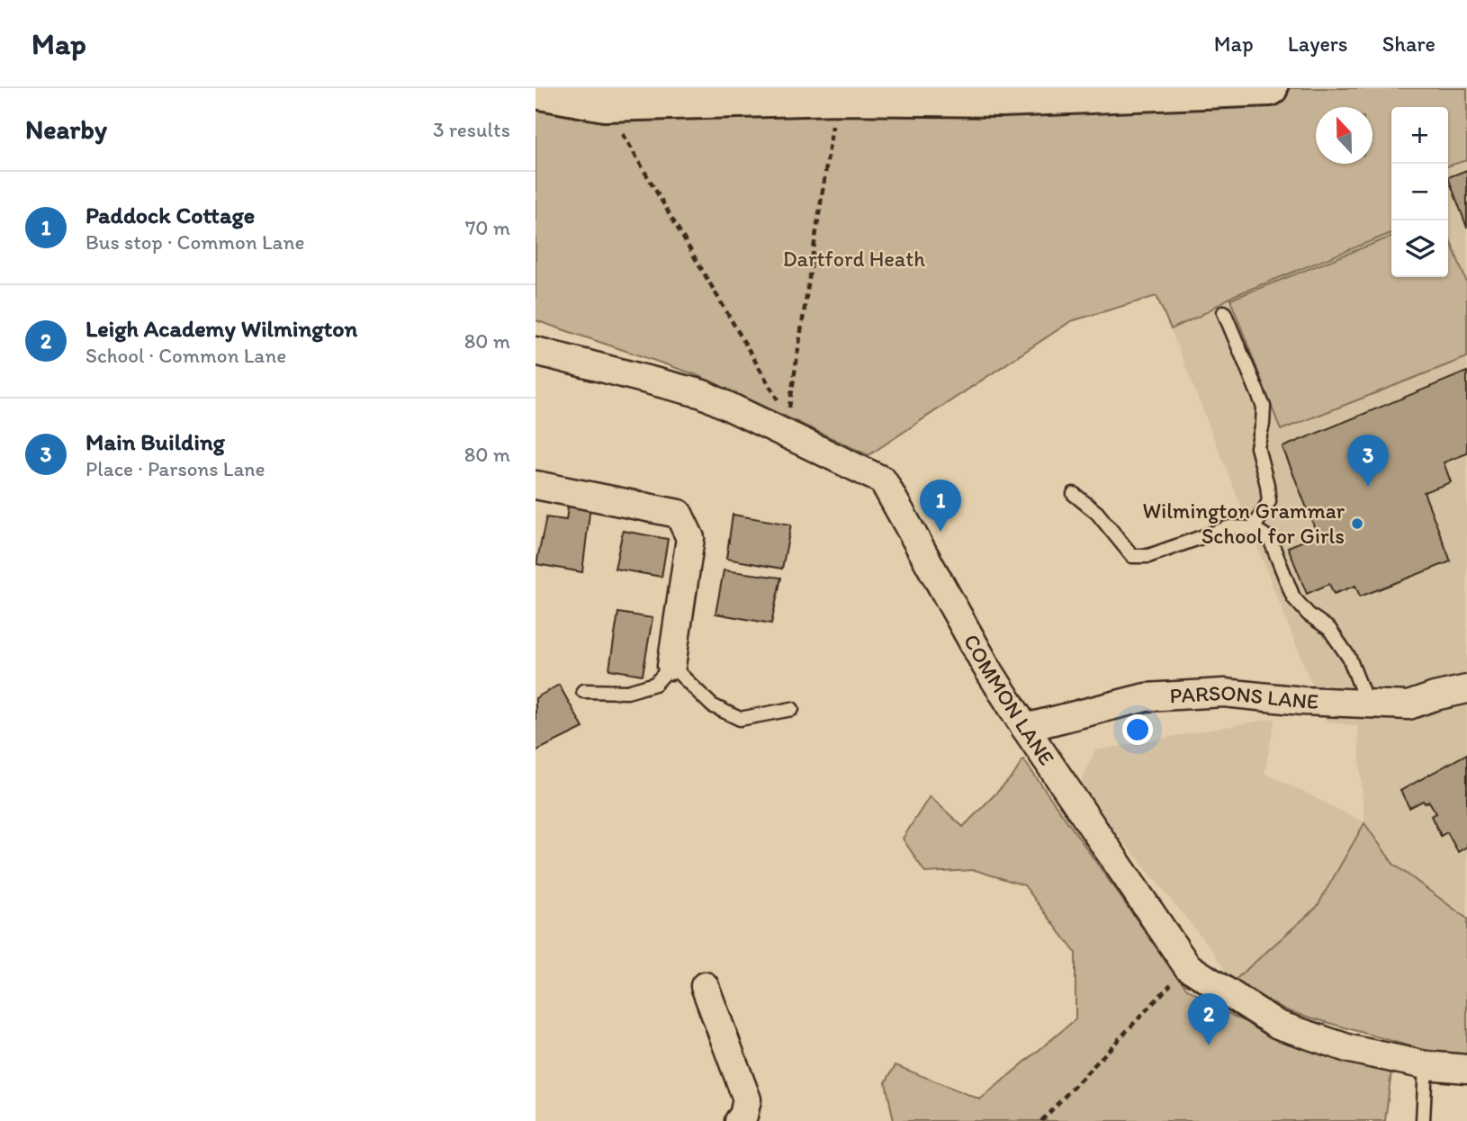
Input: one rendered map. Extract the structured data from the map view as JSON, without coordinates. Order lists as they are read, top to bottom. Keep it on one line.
{"streets":{"street":["COMMON LANE","PARSONS LANE"]},"crossings":[["COMMON LANE","PARSONS LANE"]],"parks":["Dartford Heath"],"places":["Wilmington Grammar School for Girls"],"north":"top","page":{"header":"Map","nav":["Map","Layers","Share"],"heading":["Nearby","3 results"],"map_buttons":["+","−"],"list":[{"mark":"1","name":"Paddock Cottage","note":"Bus stop · Common Lane","value":"70 m"},{"mark":"2","name":"Leigh Academy Wilmington","note":"School · Common Lane","value":"80 m"},{"mark":"3","name":"Main Building","note":"Place · Parsons Lane","value":"80 m"}],"pins":["3","1","2"]}}
